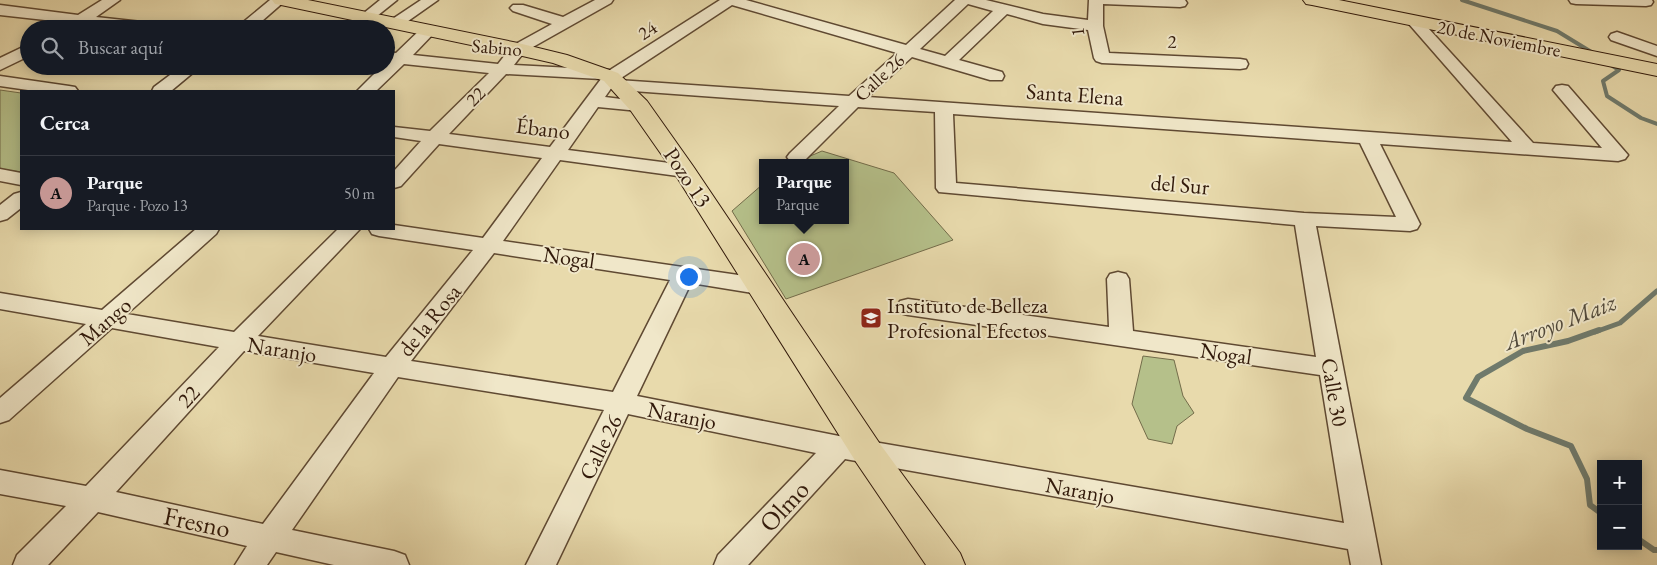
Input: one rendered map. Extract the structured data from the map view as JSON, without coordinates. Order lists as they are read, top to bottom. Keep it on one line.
{"streets":{"main road":["20 de Noviembre","Pozo 13"],"street":["24","1","2","Sabino","Calle 26","Santa Elena","22","Ébano","del Sur","Nogal","de la Rosa","Mango","Naranjo","Calle 30","Olmo","Fresno"]},"crossings":[["24","Sabino"],["24","Santa Elena"],["24","Pozo 13"],["24","de la Rosa"],["1","2"],["Sabino","Santa Elena"],["Sabino","22"],["Sabino","Pozo 13"],["Sabino","de la Rosa"],["Calle 26","Santa Elena"],["Calle 26","Nogal"],["Calle 26","Naranjo"],["Santa Elena","Pozo 13"],["Santa Elena","del Sur"],["Santa Elena","de la Rosa"],["22","Ébano"],["22","Pozo 13"],["22","Naranjo"],["22","Fresno"],["Ébano","Pozo 13"],["Ébano","de la Rosa"],["Pozo 13","Nogal"],["Pozo 13","de la Rosa"],["Pozo 13","Naranjo"],["del Sur","Calle 30"],["Nogal","de la Rosa"],["Nogal","Calle 30"],["de la Rosa","Naranjo"],["de la Rosa","Fresno"],["Mango","Naranjo"],["Naranjo","Calle 30"],["Naranjo","Olmo"]],"water":["Arroyo Maiz"],"places":{"school or university":["Instituto de Belleza Profesional Efectos"]},"page":{"search":"Buscar aquí","heading":"Cerca","list":[{"mark":"A","name":"Parque","note":"Parque · Pozo 13","value":"50 m"}],"popup":["Parque","Parque"],"pins":"A","map_buttons":["+","−"]}}
